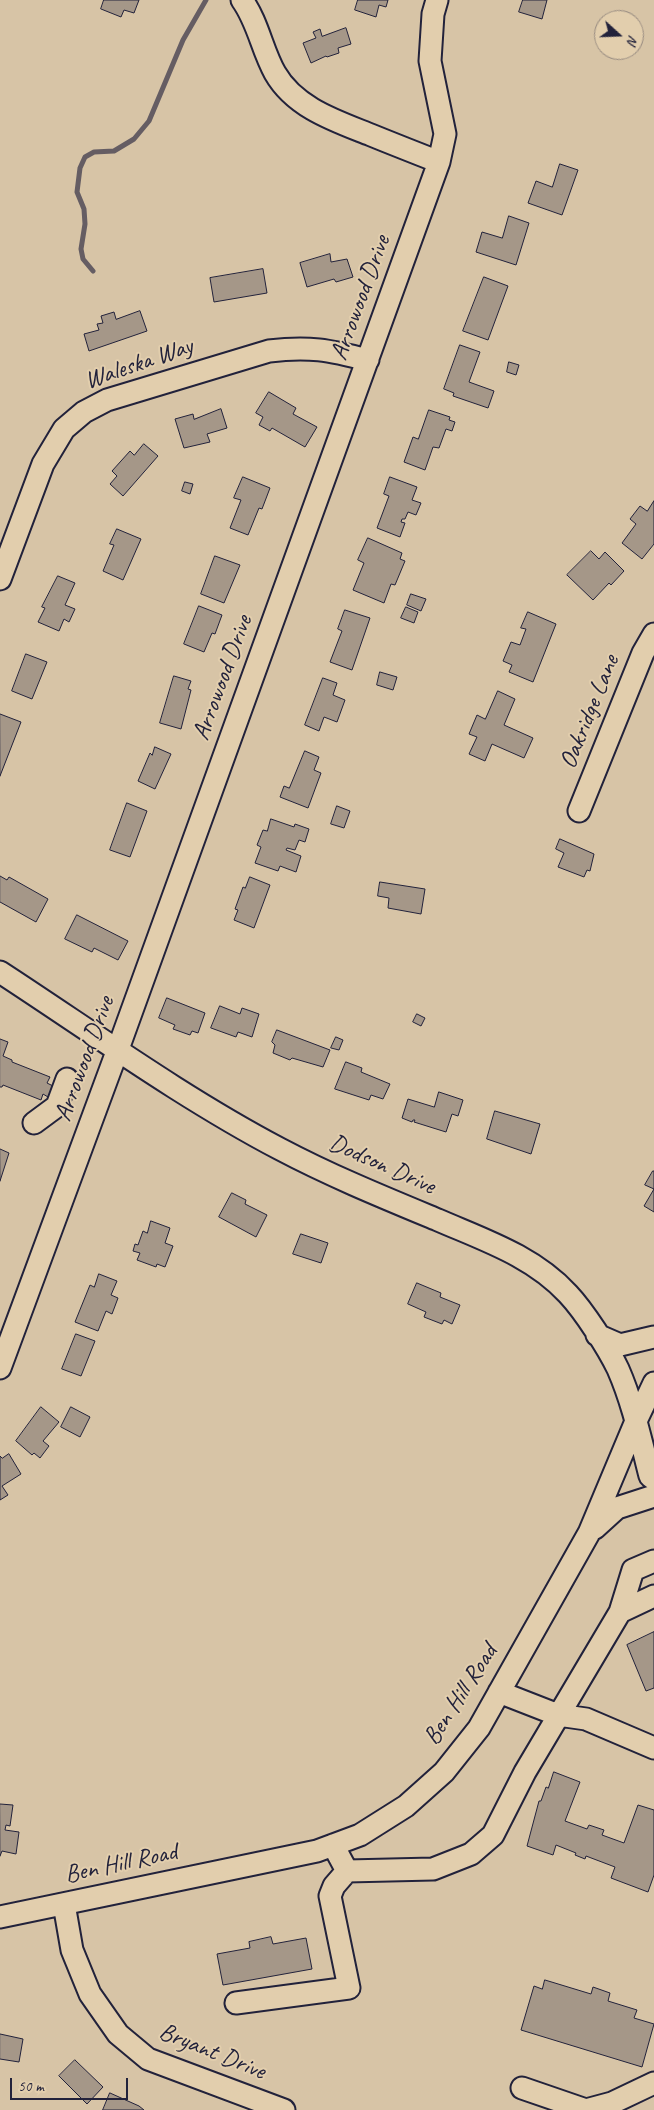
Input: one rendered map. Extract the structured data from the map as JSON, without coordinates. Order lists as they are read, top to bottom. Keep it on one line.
{"streets":{"street":["Arrowood Drive","Waleska Way","Oakridge Lane","Dodson Drive","Ben Hill Road","Bryant Drive"]},"crossings":[["Arrowood Drive","Waleska Way"],["Arrowood Drive","Dodson Drive"],["Dodson Drive","Ben Hill Road"],["Ben Hill Road","Bryant Drive"]],"scale_bar":"50 m","north":"right"}
